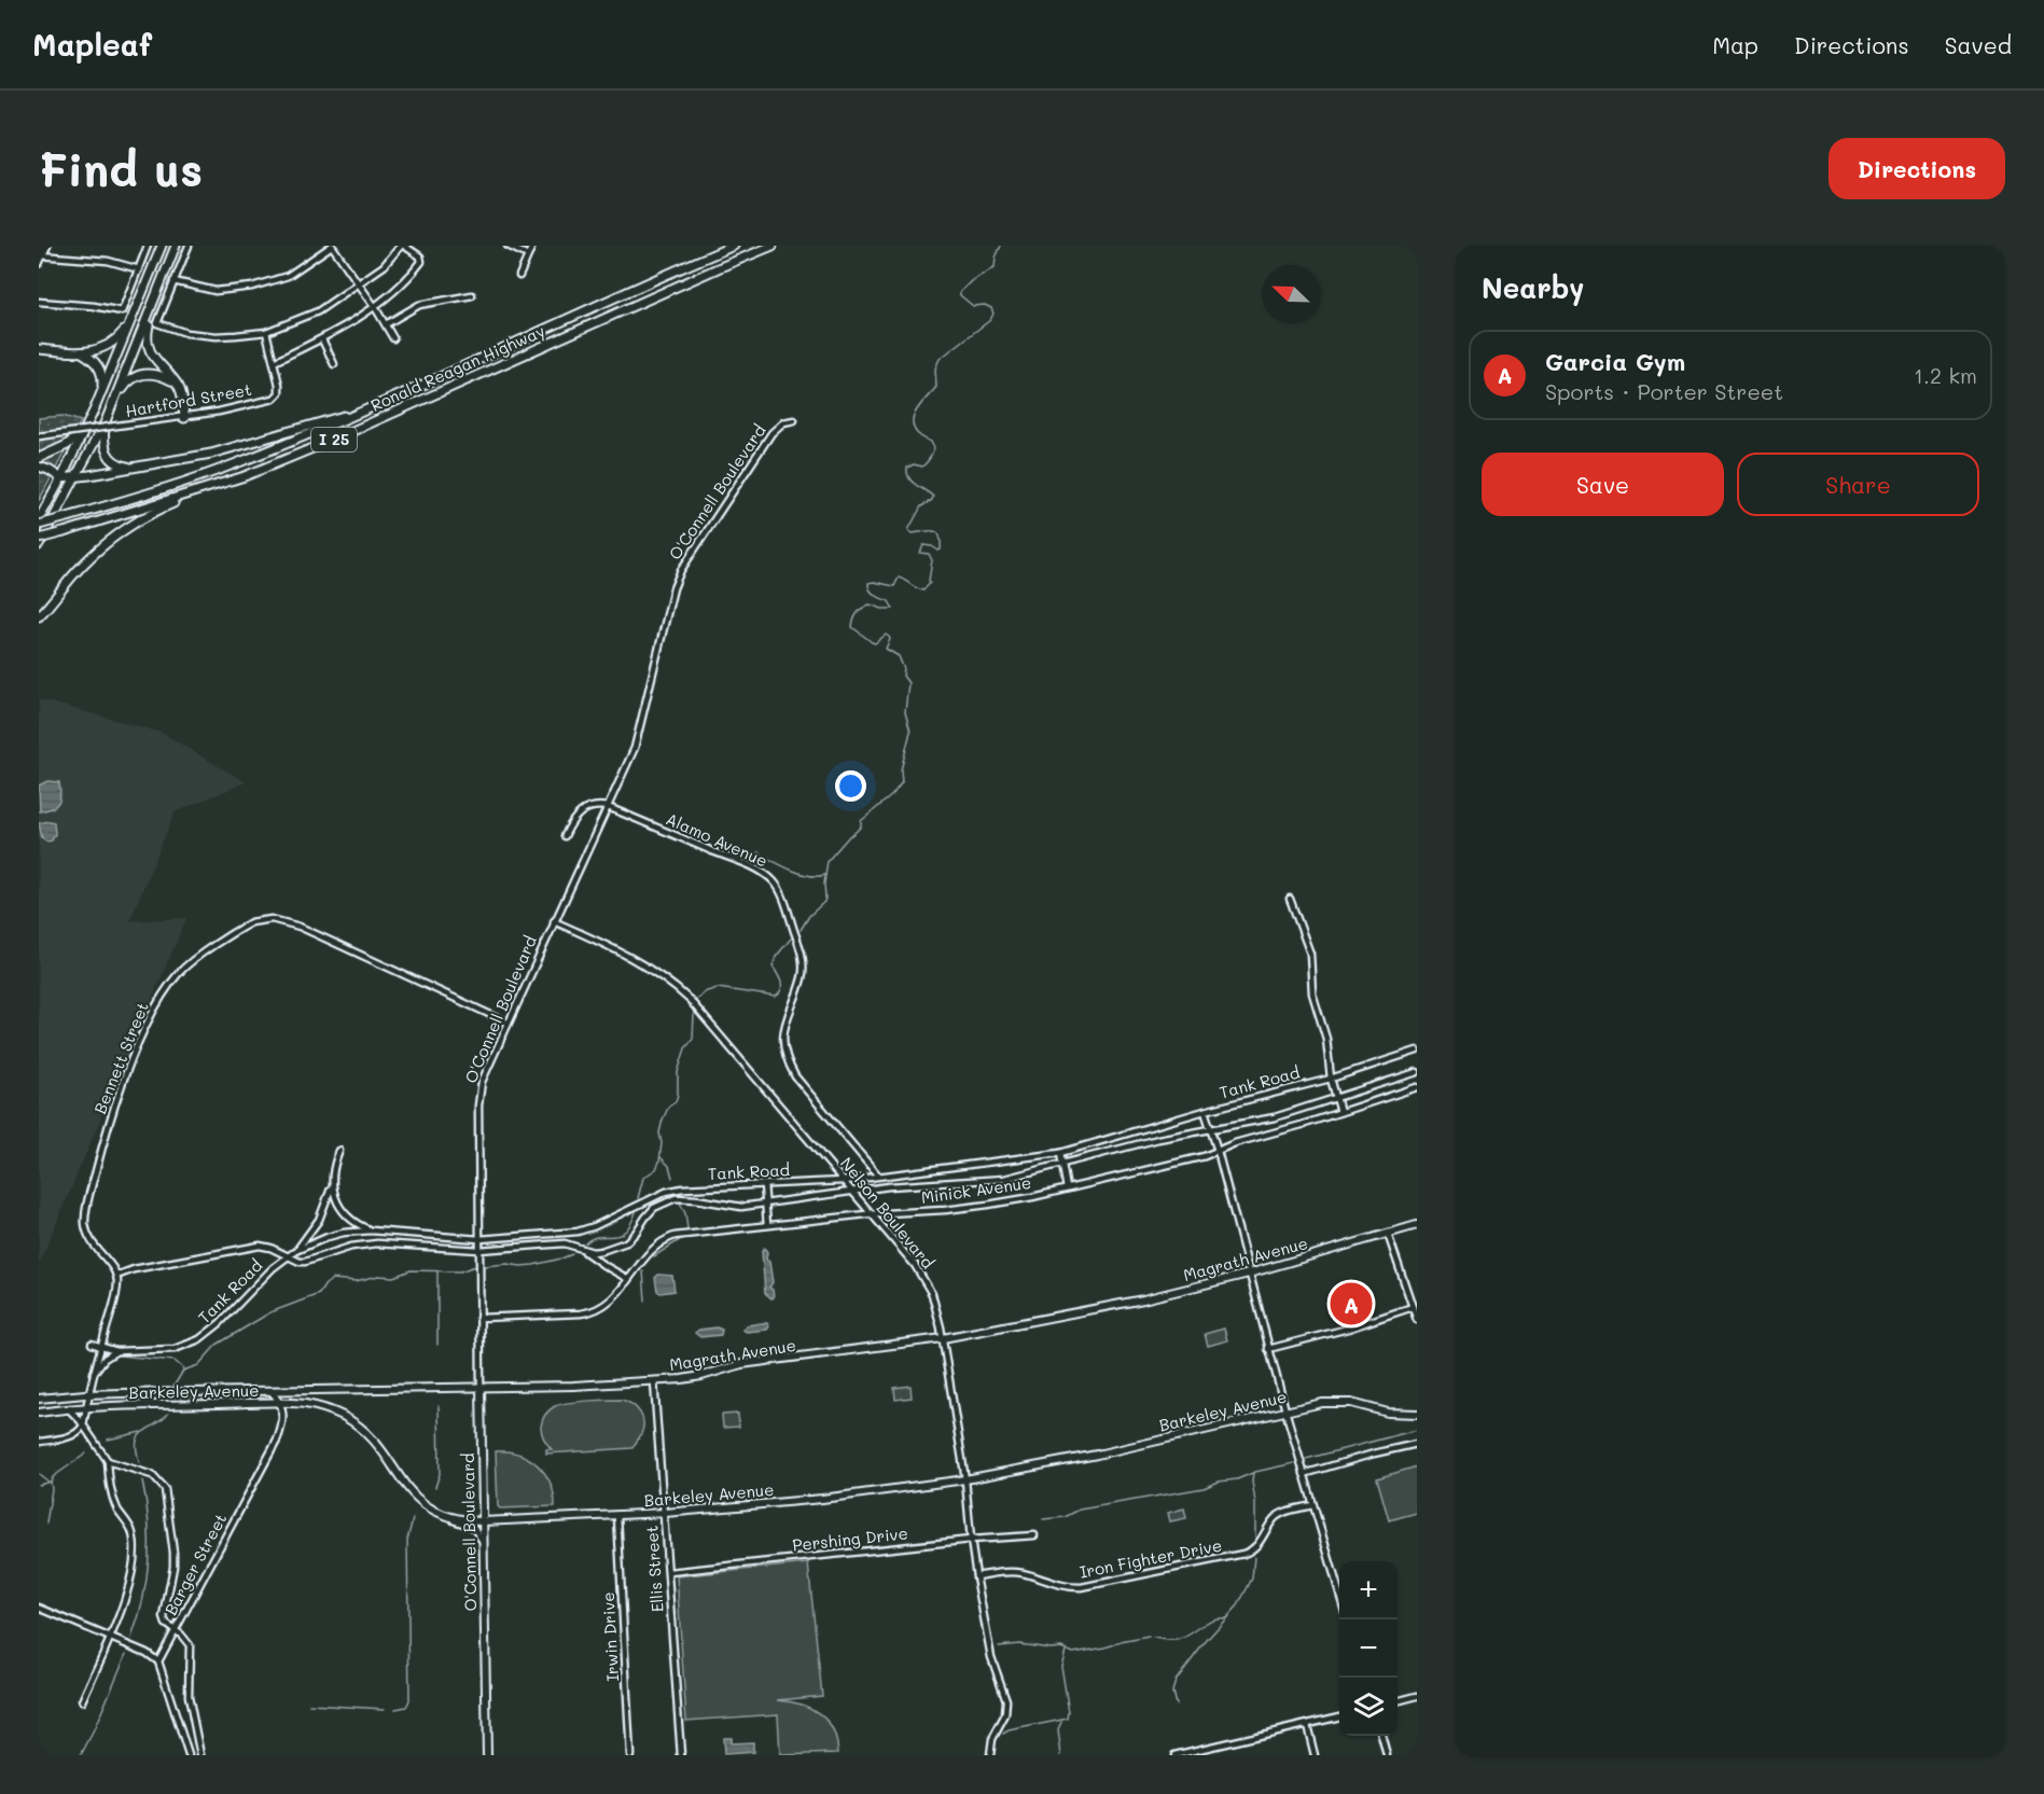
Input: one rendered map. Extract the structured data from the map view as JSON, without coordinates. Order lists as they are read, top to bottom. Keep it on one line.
{"streets":{"highway":["Ronald Reagan Highway","I 25"],"main road":["O'Connell Boulevard","Magrath Avenue","Barkeley Avenue"],"street":["Hartford Street","Alamo Avenue","Bennett Street","Tank Road","Minick Avenue","Nelson Boulevard","Pershing Drive","Iron Fighter Drive","Barger Street","Ellis Street","Irwin Drive"]},"crossings":[["O'Connell Boulevard","Alamo Avenue"],["O'Connell Boulevard","Bennett Street"],["O'Connell Boulevard","Tank Road"],["O'Connell Boulevard","Minick Avenue"],["O'Connell Boulevard","Nelson Boulevard"],["O'Connell Boulevard","Magrath Avenue"],["O'Connell Boulevard","Barkeley Avenue"],["Alamo Avenue","Tank Road"],["Tank Road","Nelson Boulevard"],["Minick Avenue","Nelson Boulevard"],["Nelson Boulevard","Magrath Avenue"],["Nelson Boulevard","Barkeley Avenue"],["Nelson Boulevard","Pershing Drive"],["Nelson Boulevard","Iron Fighter Drive"],["Magrath Avenue","Ellis Street"],["Barkeley Avenue","Barger Street"],["Barkeley Avenue","Ellis Street"],["Barkeley Avenue","Irwin Drive"],["Pershing Drive","Ellis Street"]],"north":"top left","page":{"header":"Mapleaf","nav":["Map","Directions","Saved"],"buttons":["Directions",["Save","Share"]],"title":"Find us","heading":"Nearby","list":[{"mark":"A","name":"Garcia Gym","note":"Sports · Porter Street","value":"1.2 km"}],"pins":"A","map_buttons":["+","−"]}}
